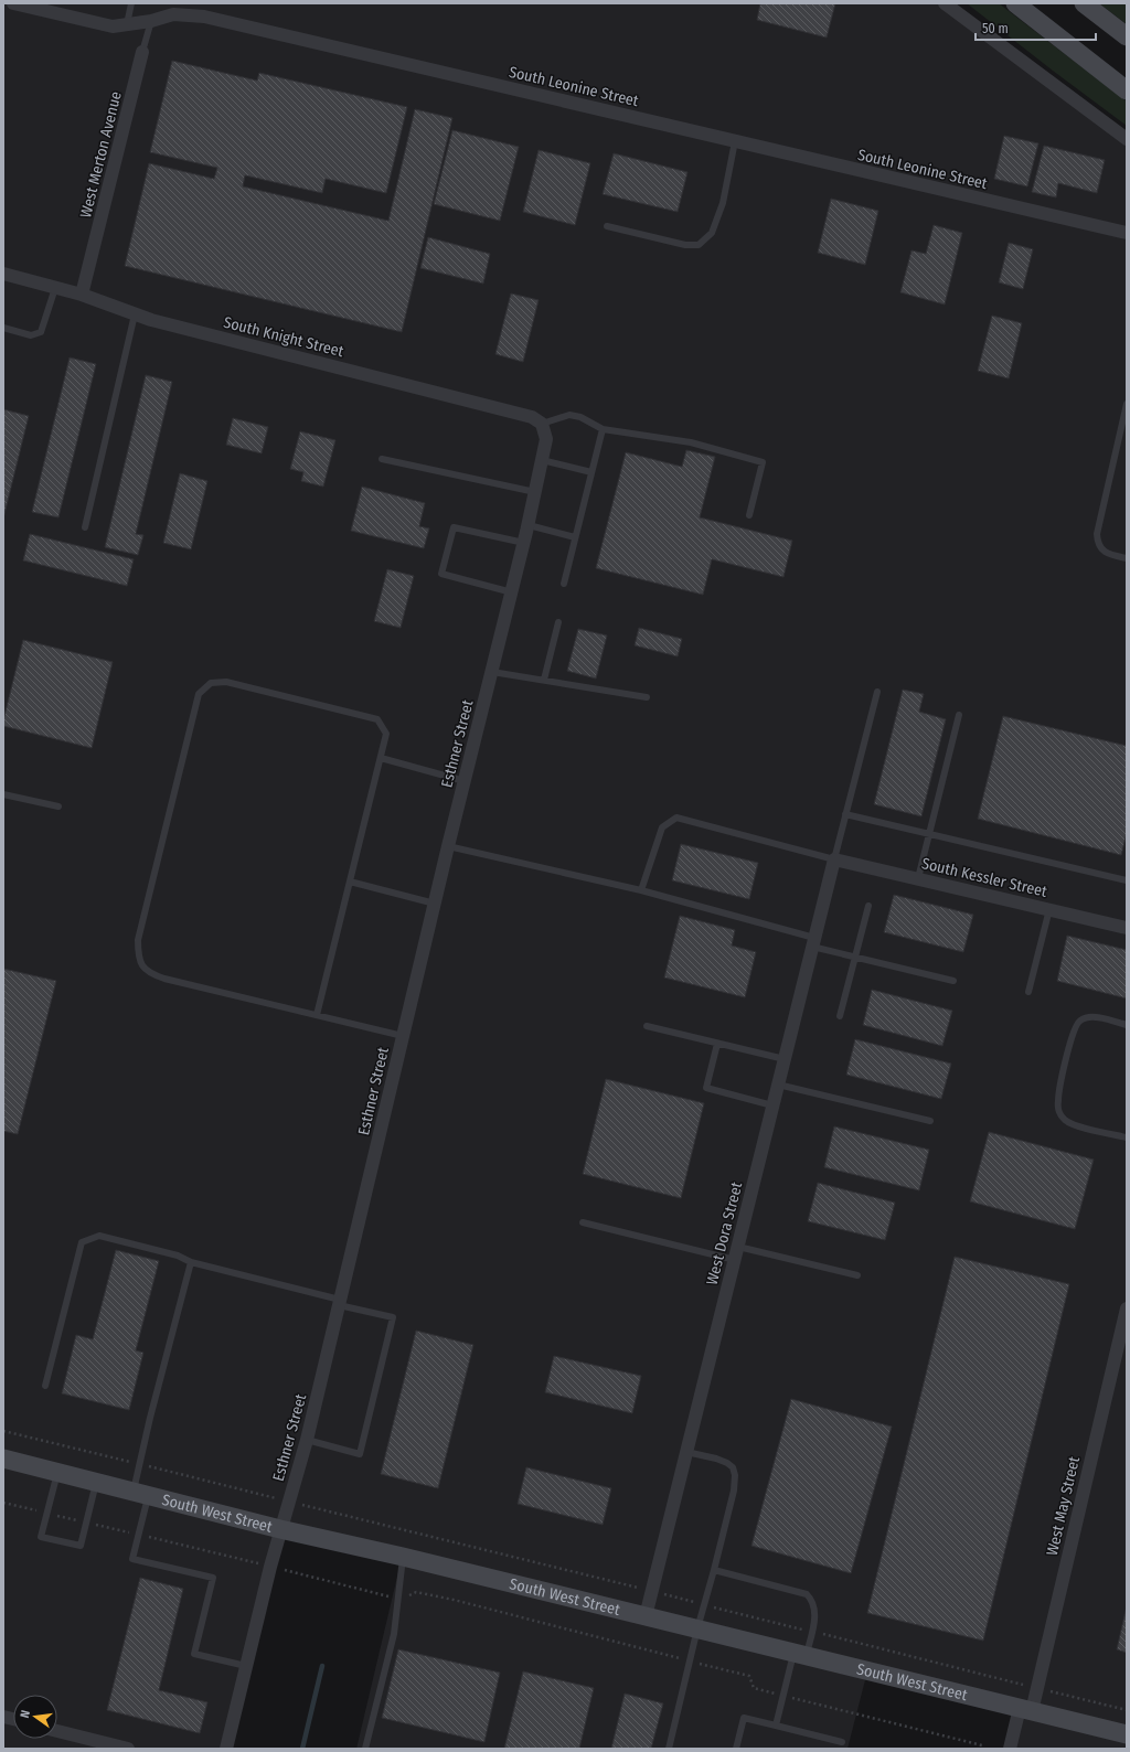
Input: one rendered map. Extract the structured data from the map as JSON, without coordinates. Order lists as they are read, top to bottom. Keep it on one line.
{"streets":{"main road":["South West Street"],"street":["South Leonine Street","West Merton Avenue","South Knight Street","Esthner Street","South Kessler Street","West Dora Street","West May Street"]},"crossings":[["South Leonine Street","West Merton Avenue"],["West Merton Avenue","South Knight Street"],["South Knight Street","Esthner Street"],["Esthner Street","South West Street"],["South Kessler Street","West Dora Street"],["West Dora Street","South West Street"],["West May Street","South West Street"]],"scale_bar":"50 m","north":"left"}
